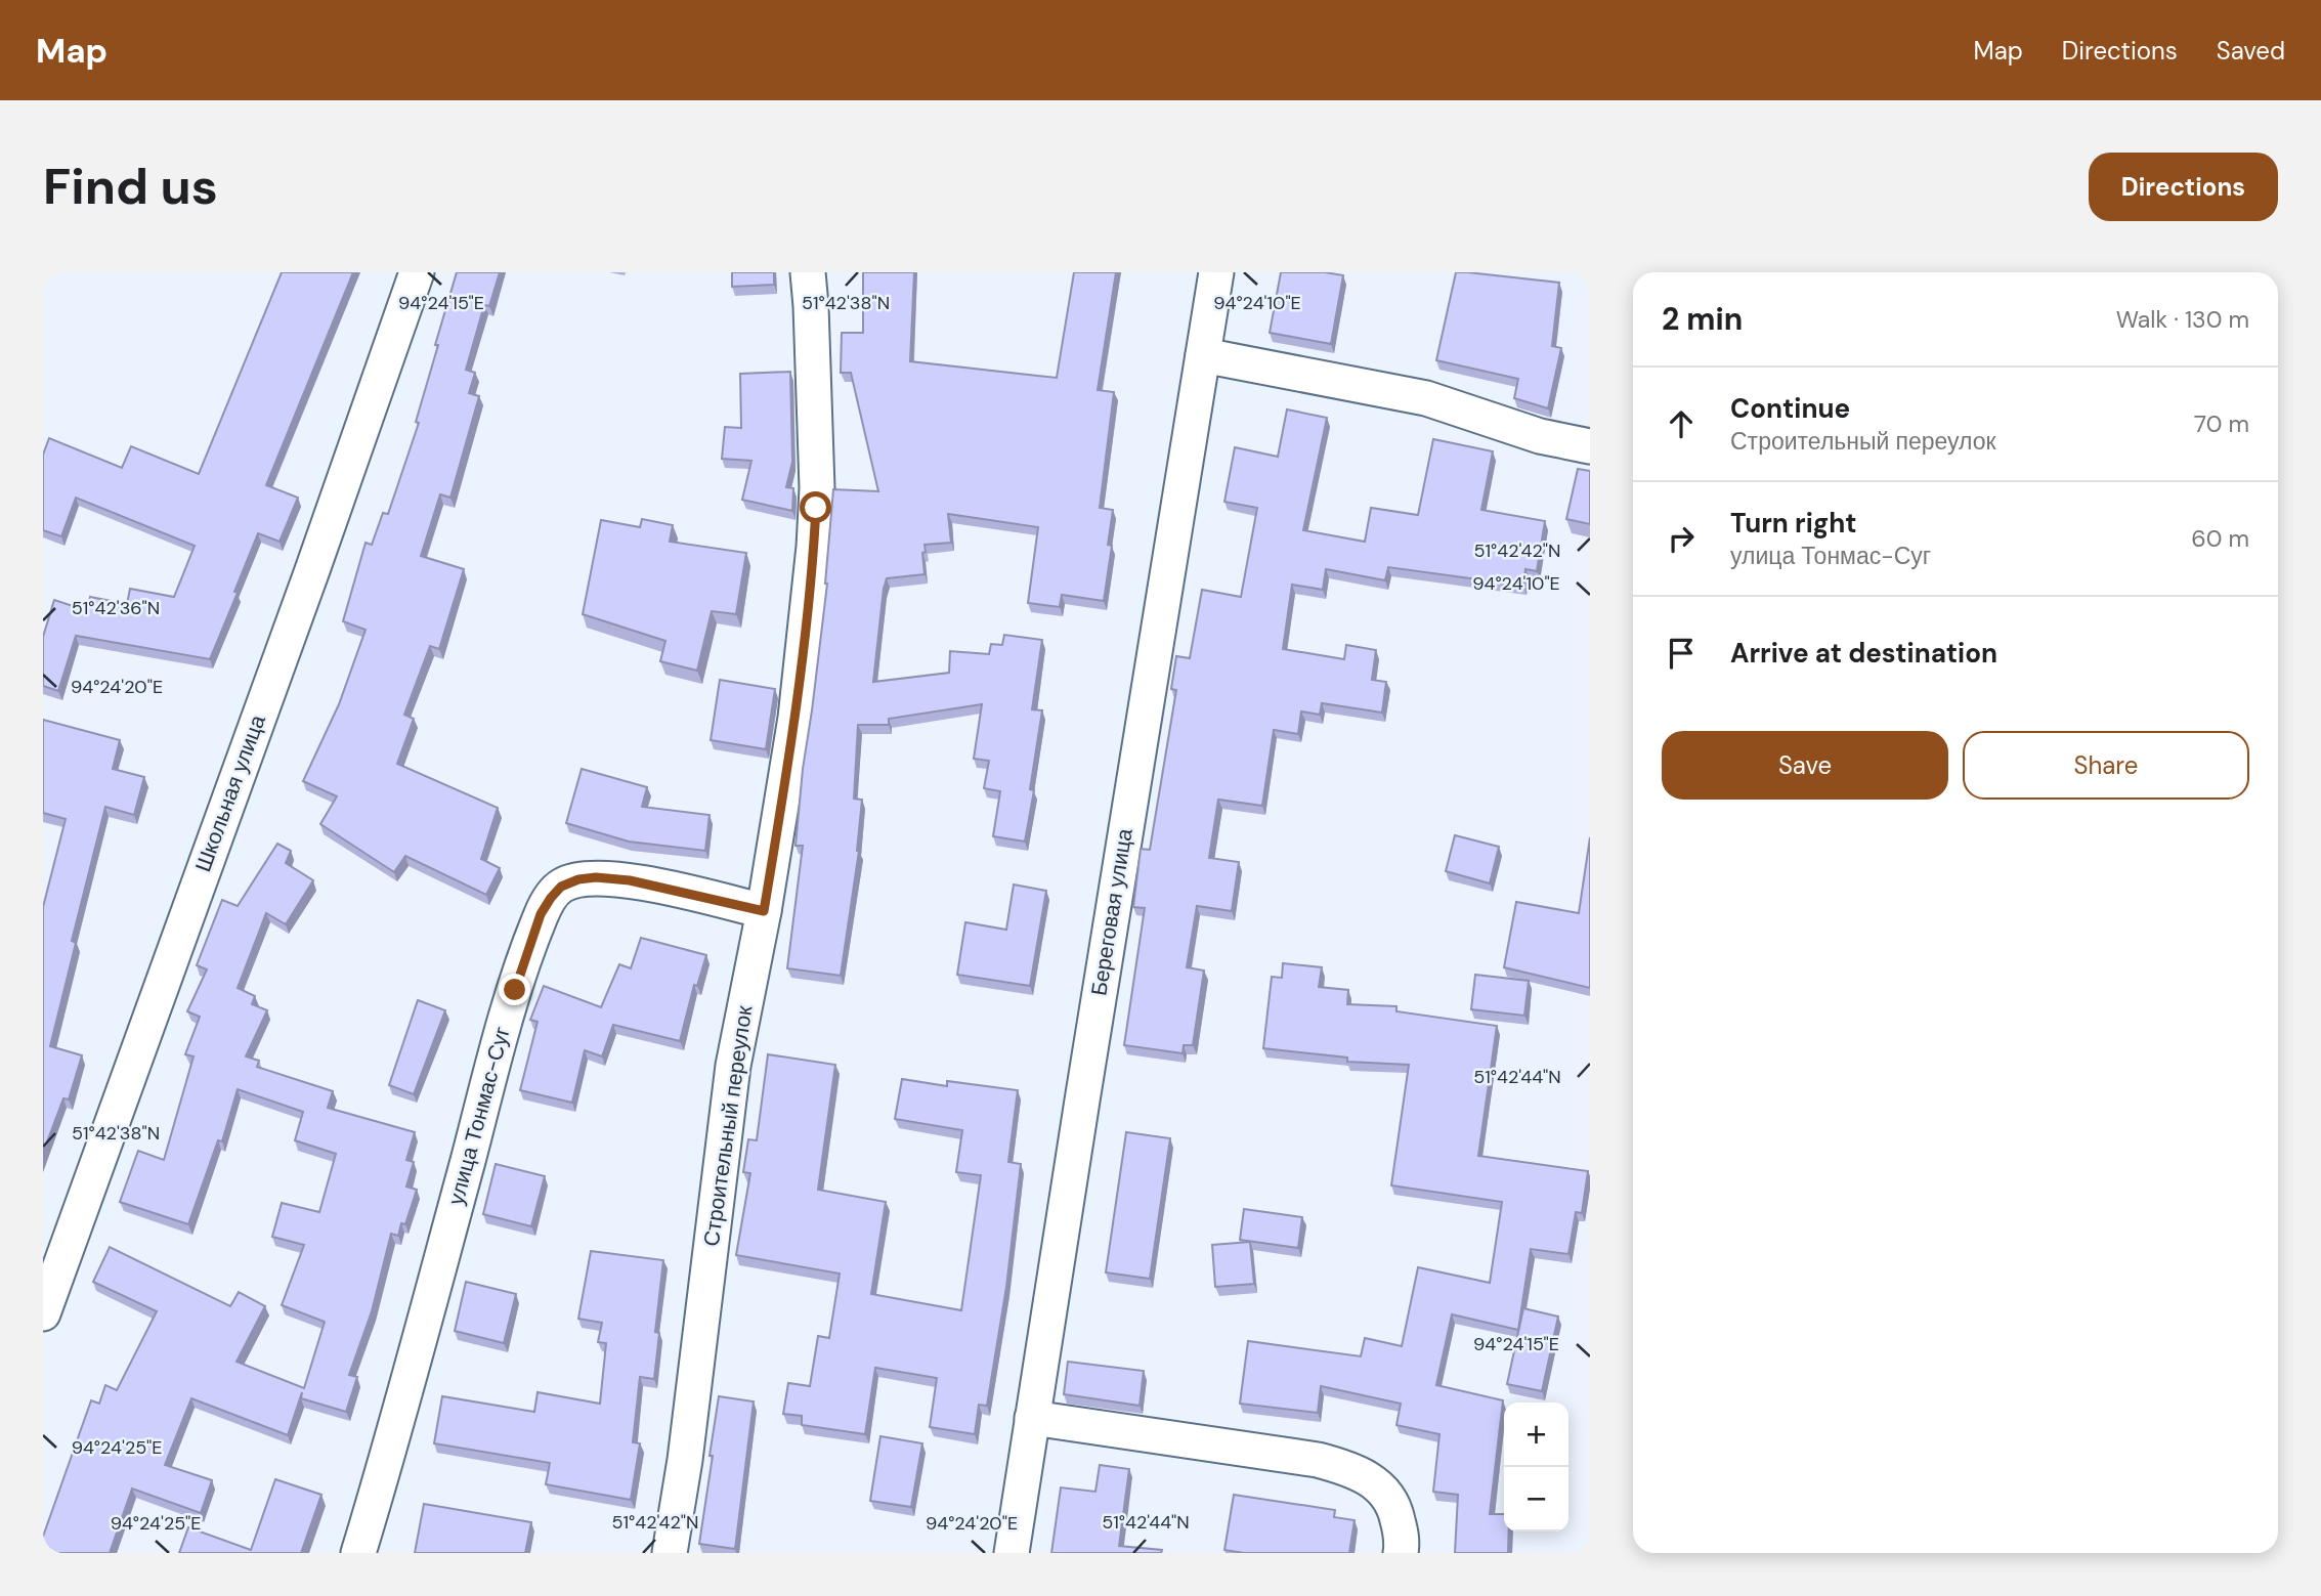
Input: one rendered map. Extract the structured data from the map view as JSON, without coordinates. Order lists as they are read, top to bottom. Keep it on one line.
{"streets":{"street":["Школьная улица","Береговая улица","улица Тонмас-Суг","Строительный переулок"]},"crossings":[["улица Тонмас-Суг","Строительный переулок"]],"page":{"header":"Map","nav":["Map","Directions","Saved"],"buttons":["Directions",["Save","Share"]],"title":"Find us","heading":["2 min","Walk · 130 m"],"list":[["Continue","Строительный переулок","70 m"],["Turn right","улица Тонмас-Суг","60 m"],"Arrive at destination"],"map_buttons":["+","−"]},"coordinates":["94°24'10\"E","94°24'15\"E","51°42'38\"N","51°42'42\"N","51°42'36\"N","94°24'20\"E","51°42'44\"N","94°24'25\"E"]}
